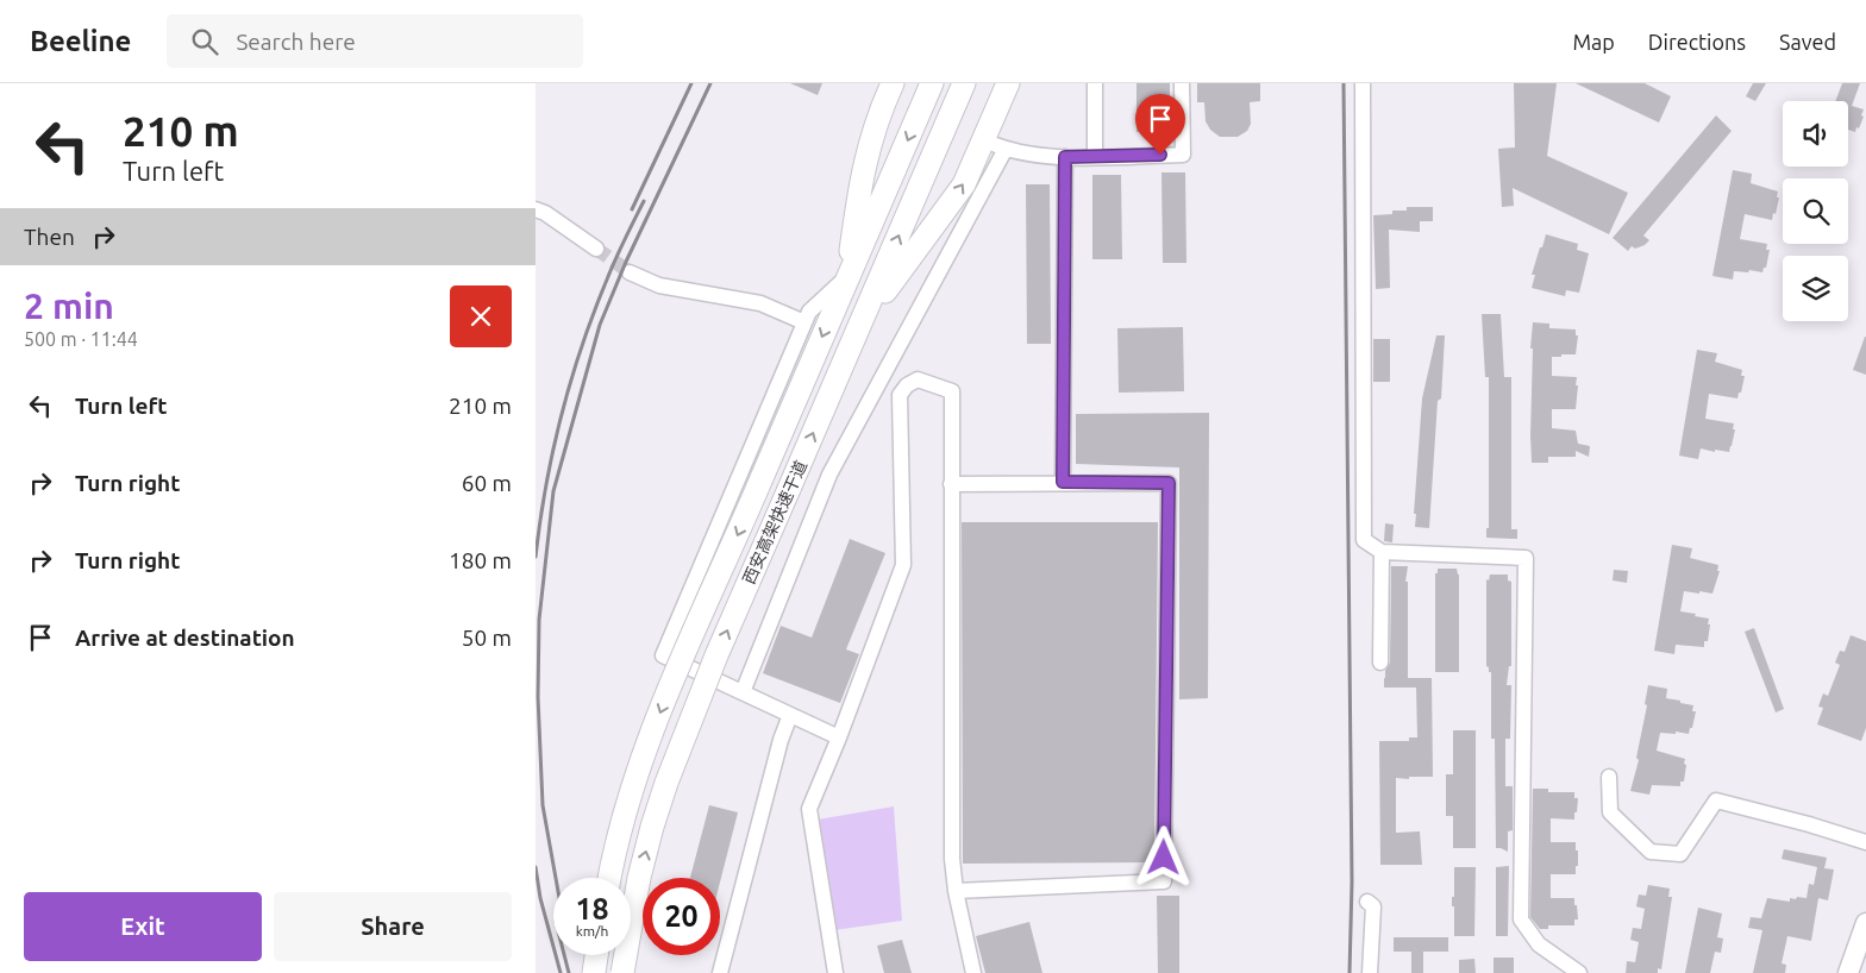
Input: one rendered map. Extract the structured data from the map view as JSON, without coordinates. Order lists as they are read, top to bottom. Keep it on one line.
{"streets":{"highway":["西安高架快速干道"]},"page":{"header":"Beeline","search":"Search here","nav":["Map","Directions","Saved"],"turn":["210 m","Turn left"],"then":"Then","heading":["2 min","500 m · 11:44"],"list":[{"name":"Turn left","value":"210 m"},{"name":"Turn right","value":"60 m"},{"name":"Turn right","value":"180 m"},{"name":"Arrive at destination","value":"50 m"}],"speed":"18 km/h","limit":"20","buttons":["Exit","Share"]}}
